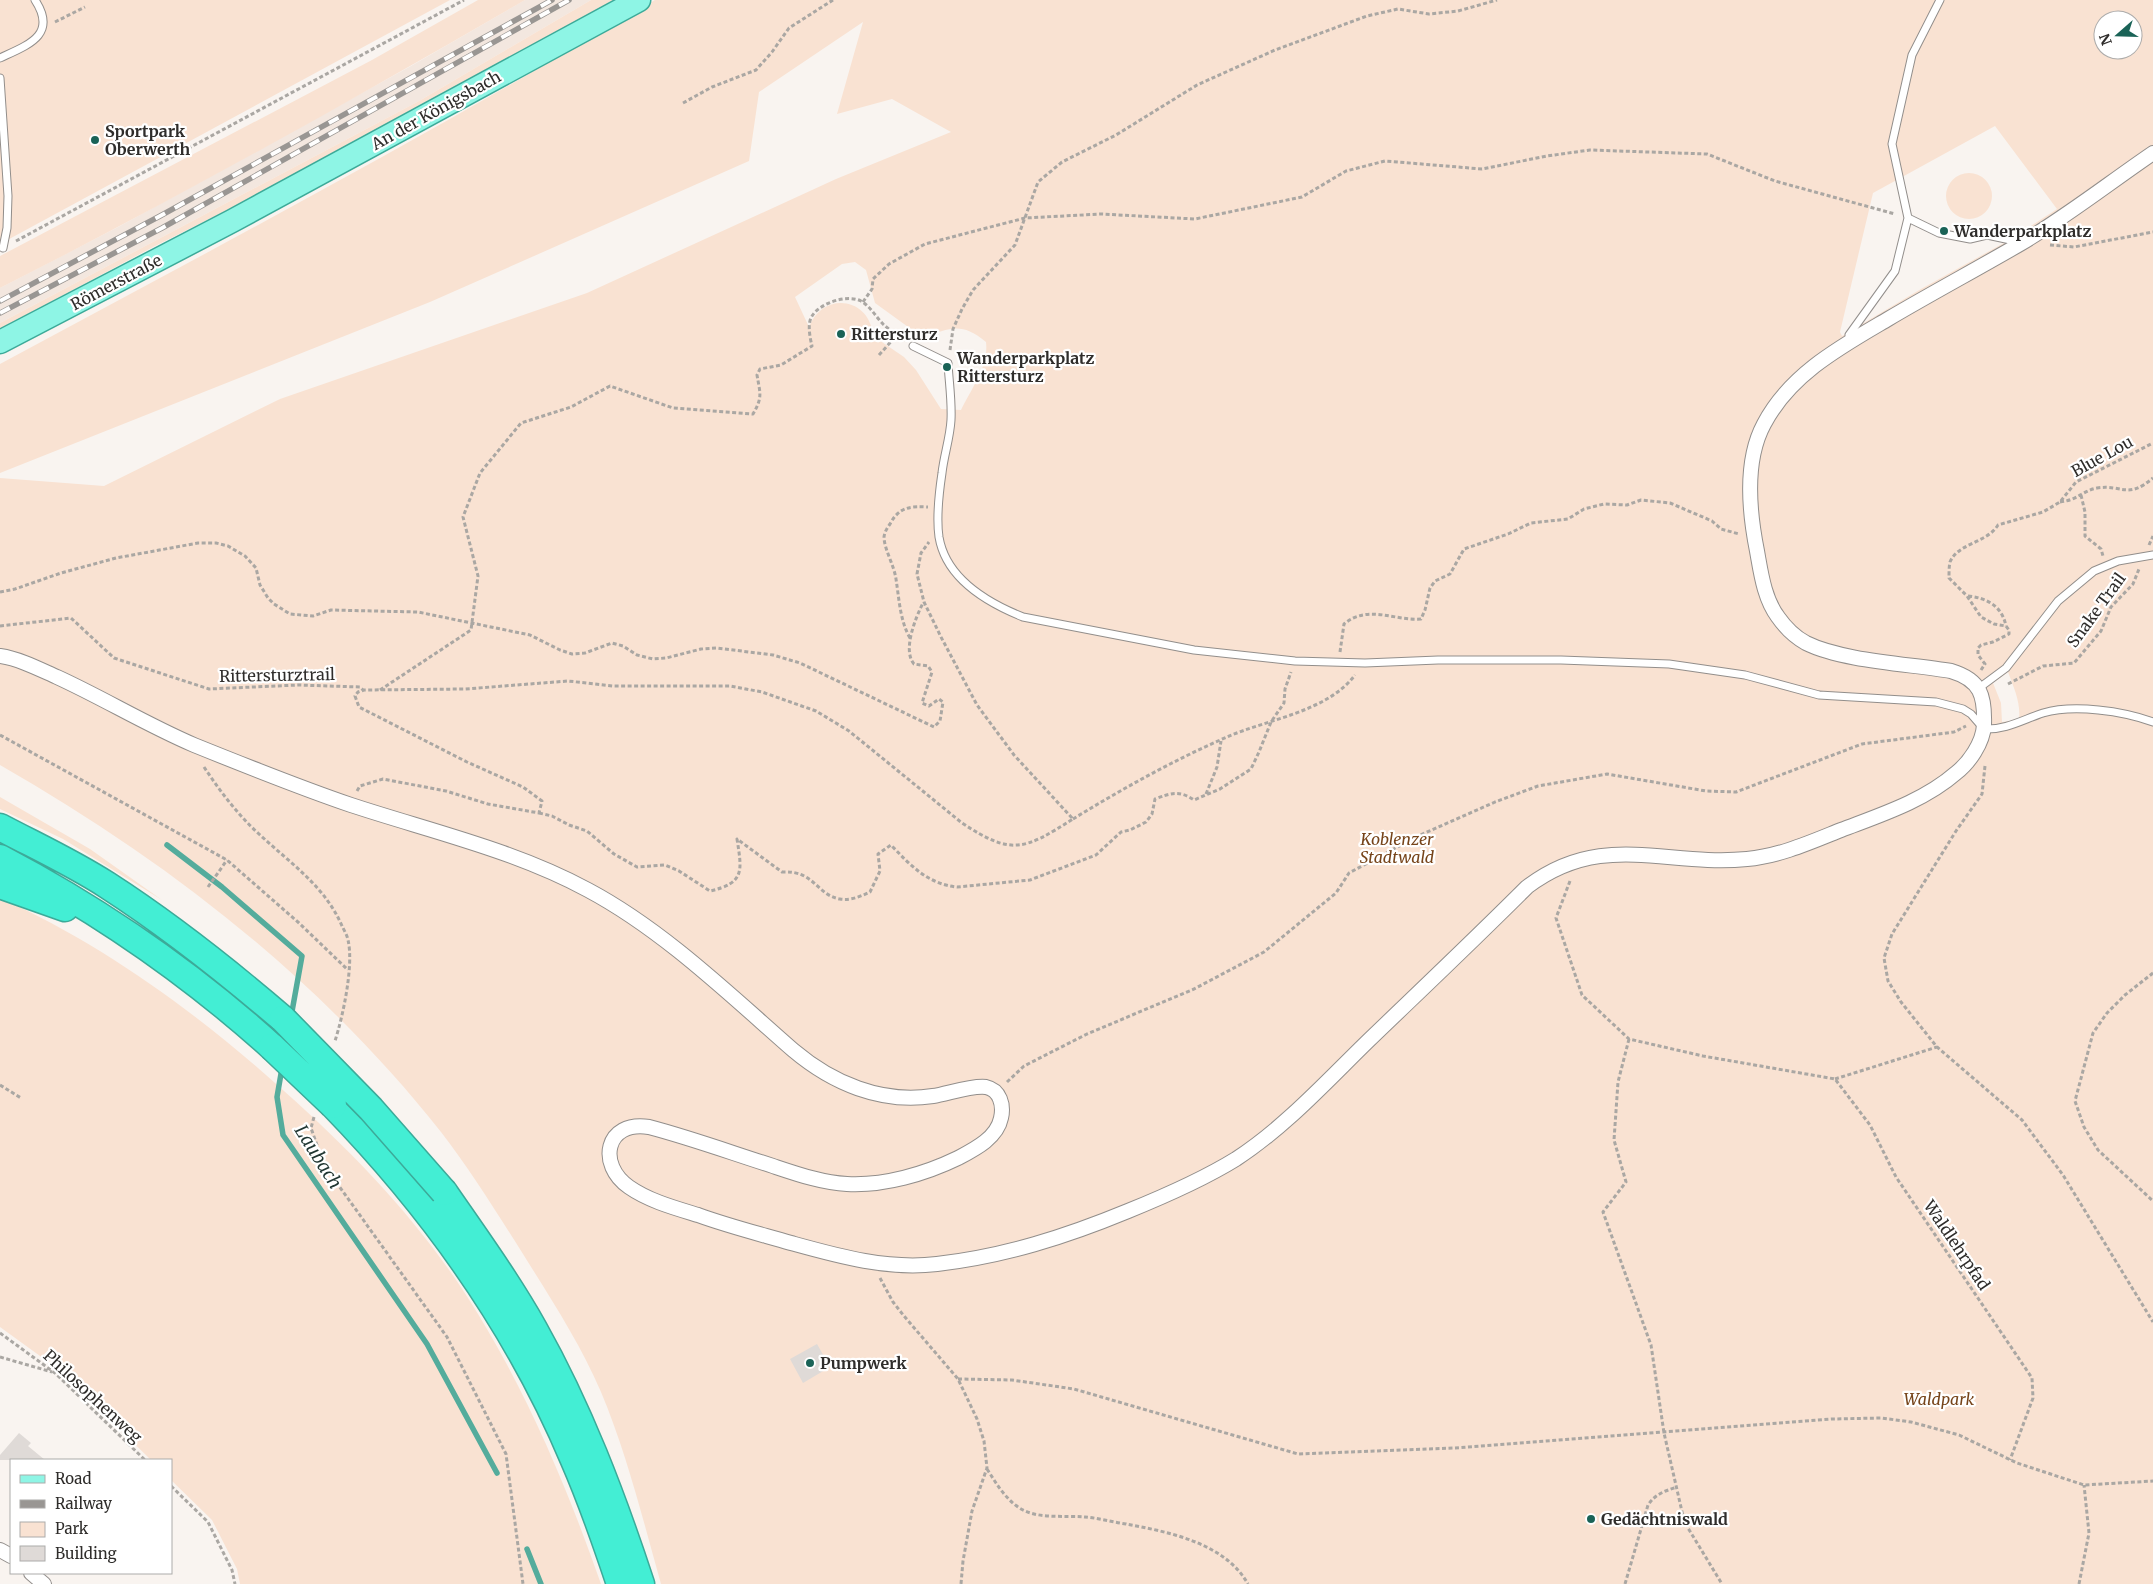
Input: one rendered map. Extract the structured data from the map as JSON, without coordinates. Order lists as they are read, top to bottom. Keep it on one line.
{"streets":{"main road":["An der Königsbach","Römerstraße"],"path":["Blue Lou","Snake Trail","Rittersturztrail","Waldlehrpfad","Philosophenweg"]},"crossings":[["An der Königsbach","Römerstraße"]],"water":["Laubach"],"parks":["Koblenzer Stadtwald","Waldpark"],"places":["Sportpark Oberwerth","Wanderparkplatz","Rittersturz","Wanderparkplatz Rittersturz","Pumpwerk","Gedächtniswald"],"legend":["Road","Railway","Park","Building"],"north":"left"}
